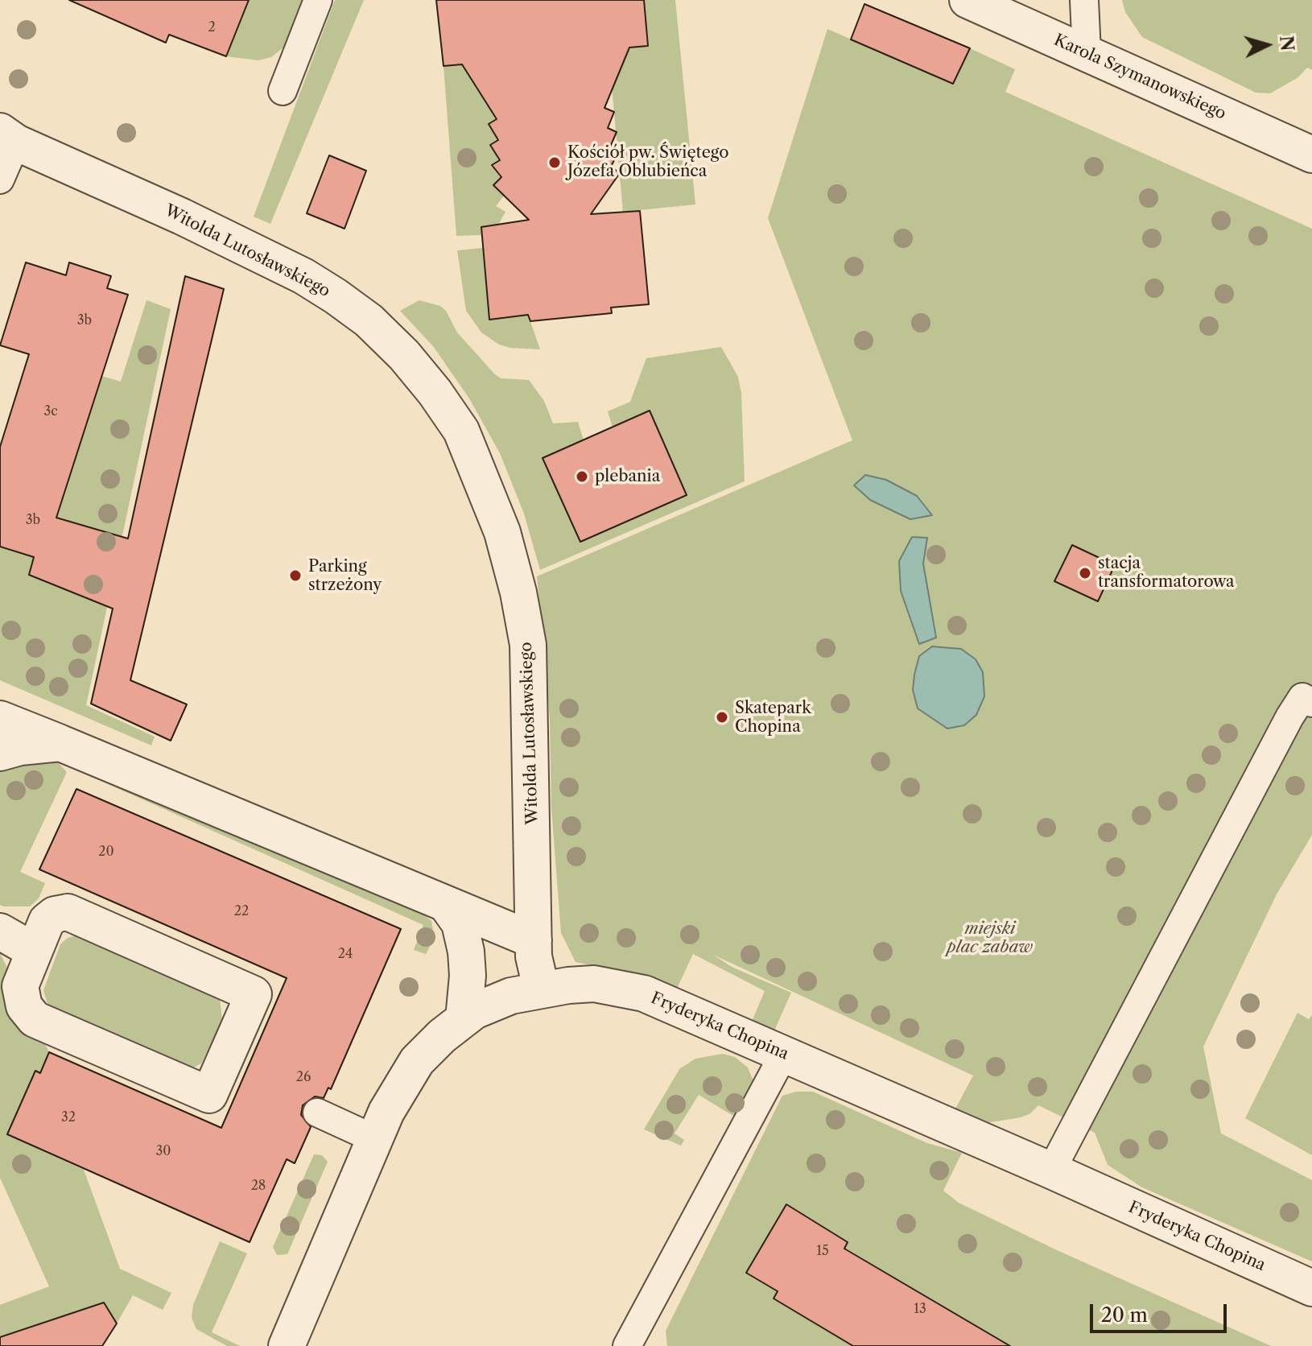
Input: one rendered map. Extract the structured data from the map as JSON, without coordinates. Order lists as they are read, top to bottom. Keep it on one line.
{"streets":{"street":["Karola Szymanowskiego","Witolda Lutosławskiego","Fryderyka Chopina"]},"crossings":[["Witolda Lutosławskiego","Fryderyka Chopina"]],"parks":["miejski plac zabaw"],"places":["Kościół pw. Świętego Józefa Oblubieńca","plebania","stacja transformatorowa","Parking strzeżony","Skatepark Chopina"],"house_numbers":["2","3b","3c","3b","20","22","24","26","32","30","28","15","13"],"scale_bar":"20 m","north":"right"}
